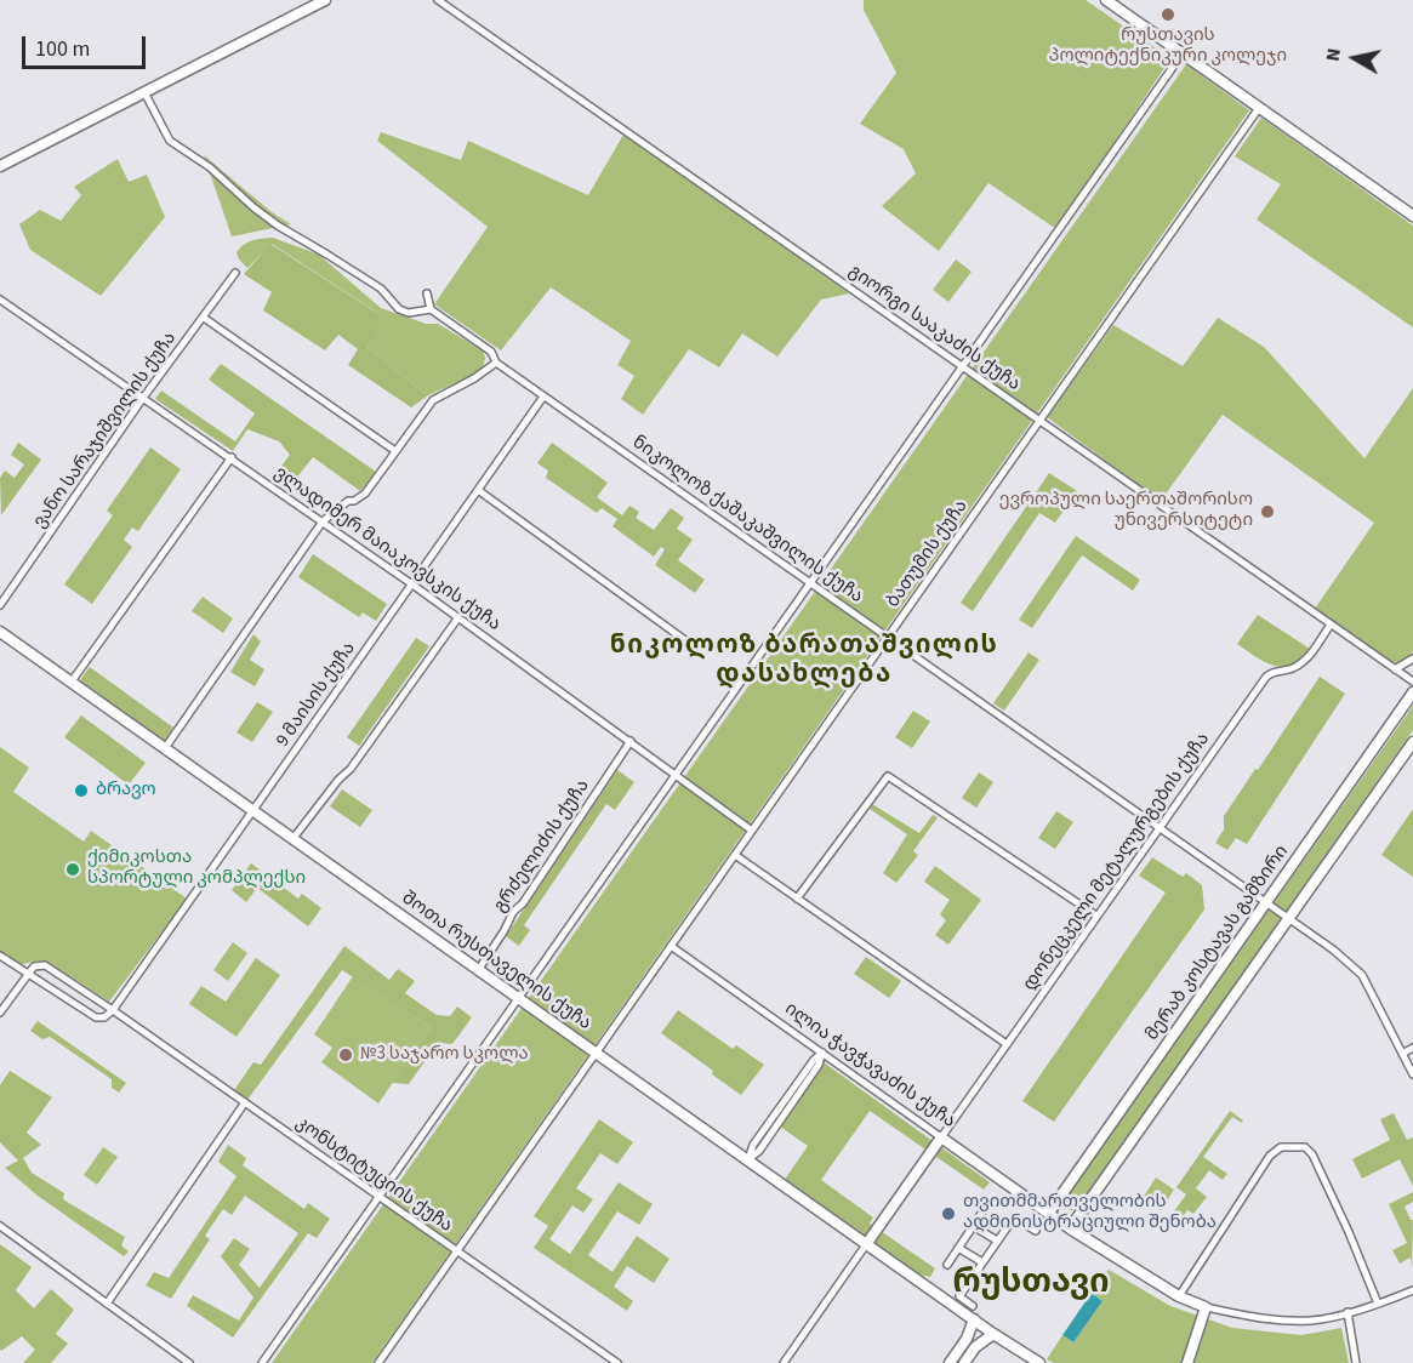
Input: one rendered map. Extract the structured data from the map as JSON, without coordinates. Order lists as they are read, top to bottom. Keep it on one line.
{"streets":{"street":["გიორგი სააკაძის ქუჩა","ვანო სარაჯიშვილის ქუჩა","ნიკოლოზ ქაშაკაშვილის ქუჩა","ვლადიმერ მაიაკოვსკის ქუჩა","ბათუმის ქუჩა","9 მაისის ქუჩა","გრძელიძის ქუჩა","დონეცკელი მეტალურგების ქუჩა","მერაბ კოსტავას გამზირი","შოთა რუსთაველის ქუჩა","ილია ჭავჭავაძის ქუჩა","კონსტიტუციის ქუჩა"]},"crossings":[["გიორგი სააკაძის ქუჩა","ბათუმის ქუჩა"],["გიორგი სააკაძის ქუჩა","დონეცკელი მეტალურგების ქუჩა"],["ვანო სარაჯიშვილის ქუჩა","ვლადიმერ მაიაკოვსკის ქუჩა"],["ნიკოლოზ ქაშაკაშვილის ქუჩა","ბათუმის ქუჩა"],["ნიკოლოზ ქაშაკაშვილის ქუჩა","9 მაისის ქუჩა"],["ნიკოლოზ ქაშაკაშვილის ქუჩა","დონეცკელი მეტალურგების ქუჩა"],["ნიკოლოზ ქაშაკაშვილის ქუჩა","მერაბ კოსტავას გამზირი"],["ვლადიმერ მაიაკოვსკის ქუჩა","ბათუმის ქუჩა"],["ვლადიმერ მაიაკოვსკის ქუჩა","9 მაისის ქუჩა"],["ვლადიმერ მაიაკოვსკის ქუჩა","გრძელიძის ქუჩა"],["ბათუმის ქუჩა","შოთა რუსთაველის ქუჩა"],["ბათუმის ქუჩა","ილია ჭავჭავაძის ქუჩა"],["ბათუმის ქუჩა","კონსტიტუციის ქუჩა"],["9 მაისის ქუჩა","შოთა რუსთაველის ქუჩა"],["9 მაისის ქუჩა","კონსტიტუციის ქუჩა"],["გრძელიძის ქუჩა","შოთა რუსთაველის ქუჩა"],["დონეცკელი მეტალურგების ქუჩა","ილია ჭავჭავაძის ქუჩა"],["მერაბ კოსტავას გამზირი","ილია ჭავჭავაძის ქუჩა"]],"districts":["ნიკოლოზ ბარათაშვილის დასახლება","რუსთავი"],"places":["რუსთავის პოლიტექნიკური კოლეჯი","ევროპული საერთაშორისო უნივერსიტეტი","ბრავო","ქიმიკოსთა სპორტული კომპლექსი","№3 საჯარო სკოლა","თვითმმართველობის ადმინისტრაციული შენობა"],"scale_bar":"100 m","north":"left"}
